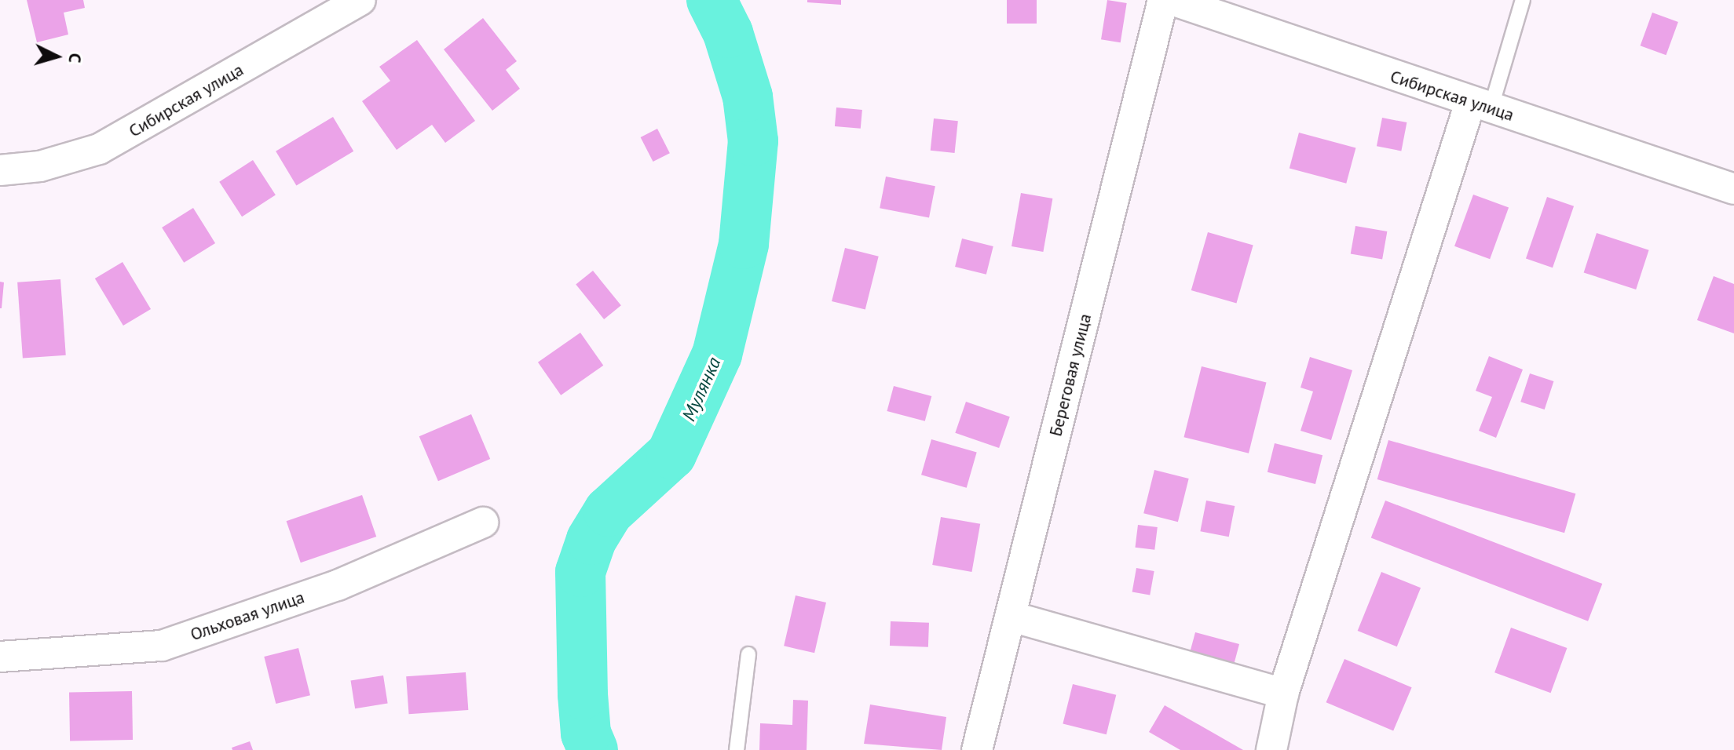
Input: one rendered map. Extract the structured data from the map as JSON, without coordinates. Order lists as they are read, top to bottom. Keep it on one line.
{"streets":{"street":["Сибирская улица","Береговая улица","Ольховая улица"]},"water":["Мулянка"],"north":"right"}
